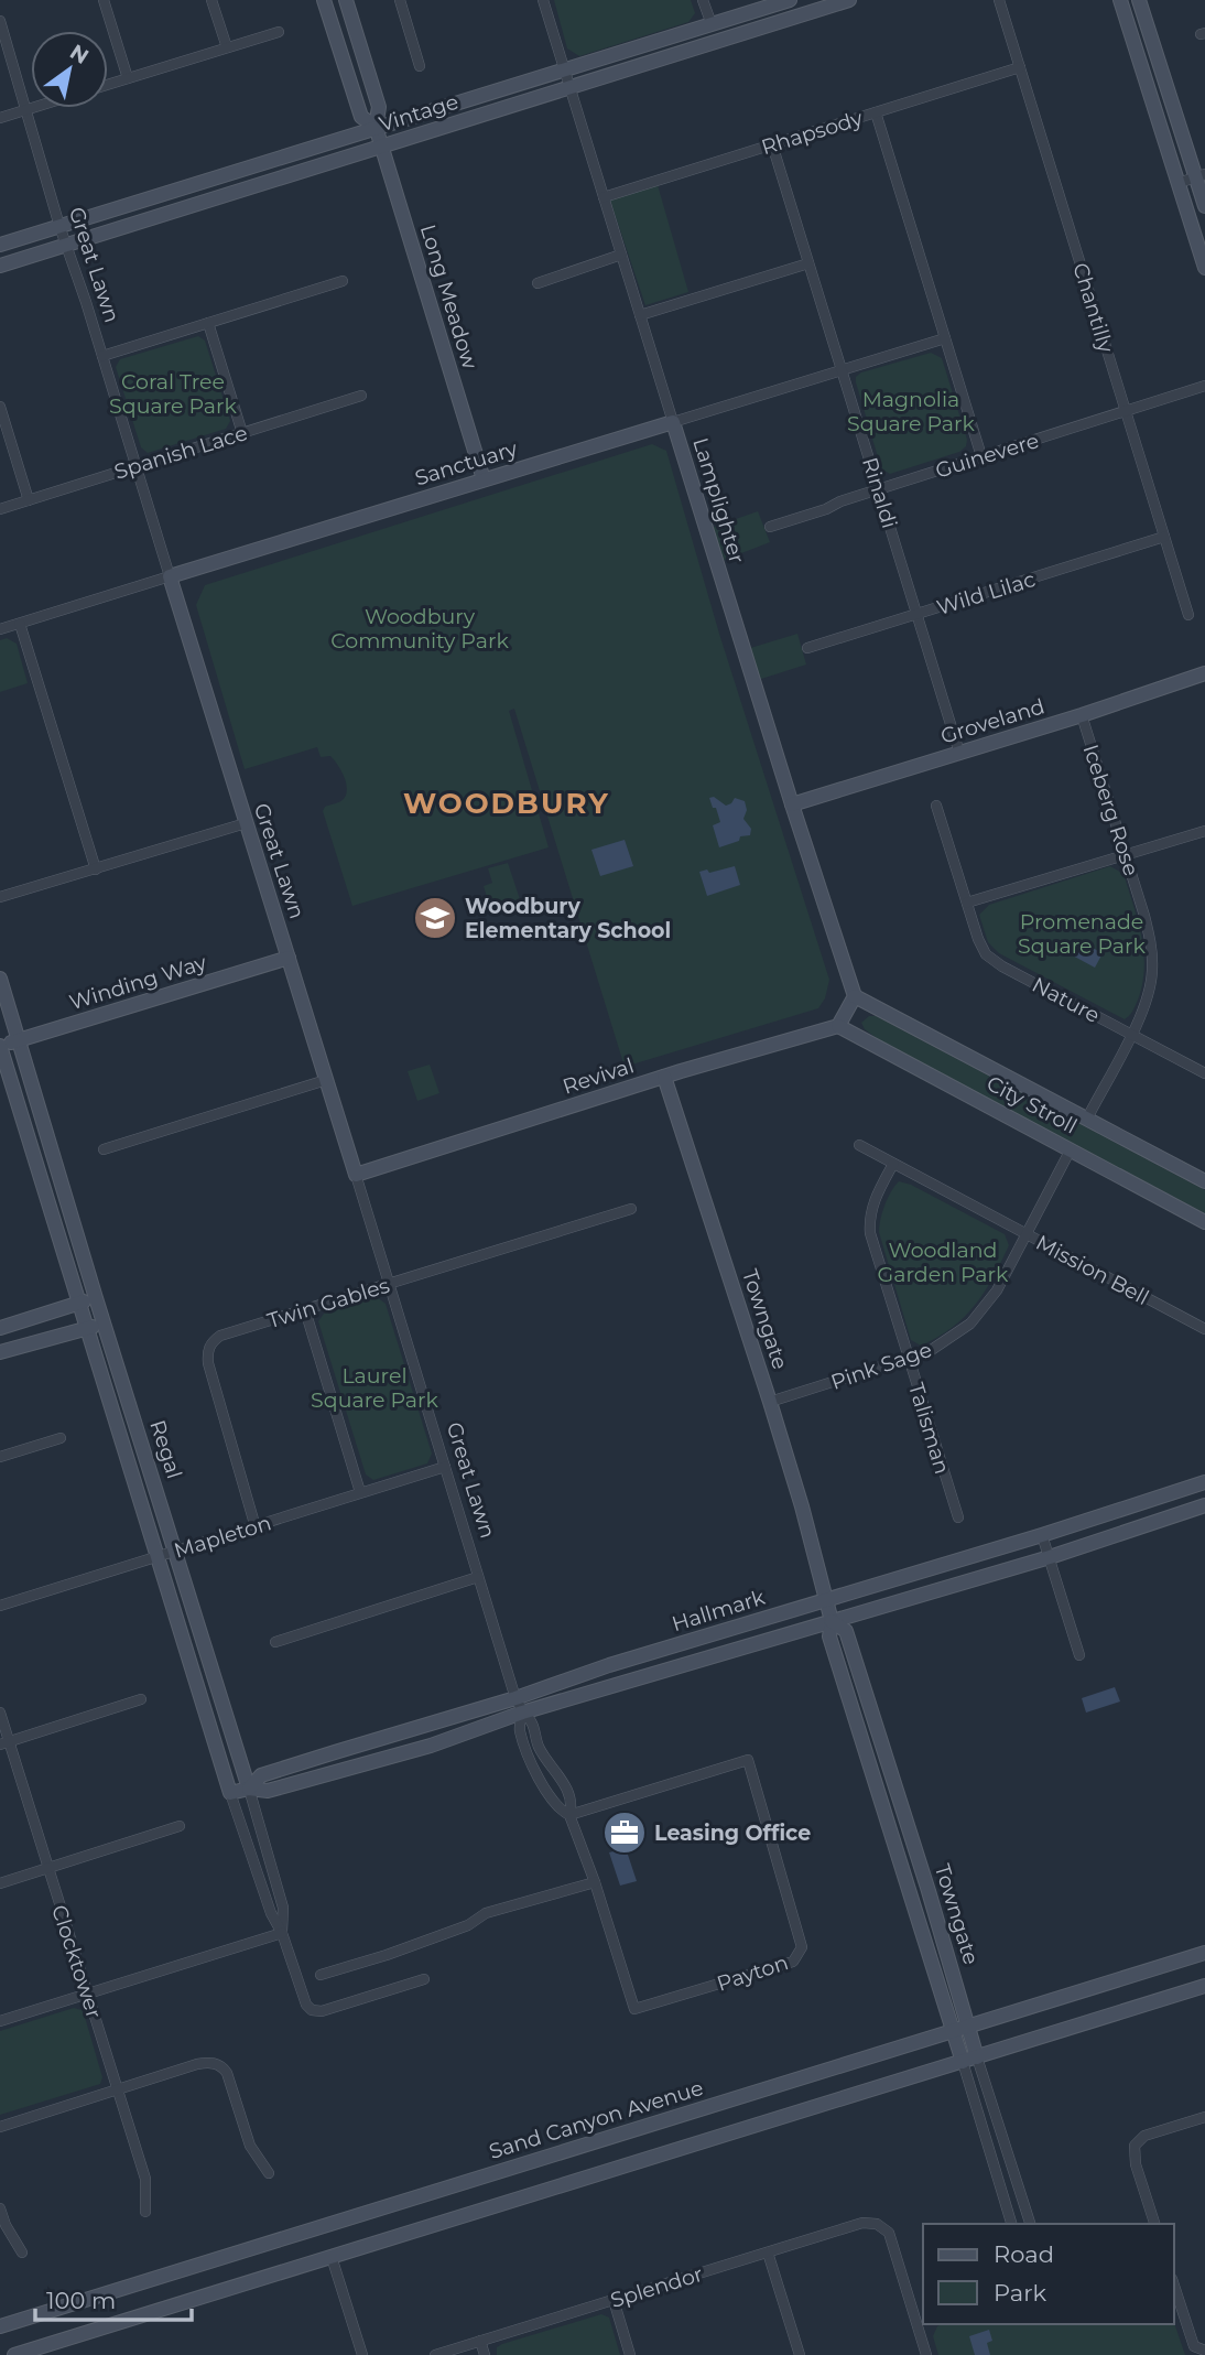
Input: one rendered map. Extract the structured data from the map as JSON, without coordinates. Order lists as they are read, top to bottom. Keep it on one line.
{"streets":{"street":["Vintage","Rhapsody","Great Lawn","Long Meadow","Chantilly","Spanish Lace","Guinevere","Sanctuary","Rinaldi","Lamplighter","Wild Lilac","Groveland","Iceberg Rose","Winding Way","Nature","Revival","City Stroll","Mission Bell","Twin Gables","Towngate","Pink Sage","Talisman","Regal","Mapleton","Hallmark","Clocktower","Payton","Sand Canyon Avenue","Splendor"]},"crossings":[["Vintage","Great Lawn"],["Vintage","Long Meadow"],["Vintage","Lamplighter"],["Rhapsody","Chantilly"],["Rhapsody","Rinaldi"],["Rhapsody","Lamplighter"],["Great Lawn","Spanish Lace"],["Great Lawn","Sanctuary"],["Great Lawn","Winding Way"],["Great Lawn","Revival"],["Great Lawn","Twin Gables"],["Great Lawn","Mapleton"],["Great Lawn","Hallmark"],["Great Lawn","Payton"],["Long Meadow","Sanctuary"],["Chantilly","Guinevere"],["Chantilly","Wild Lilac"],["Guinevere","Rinaldi"],["Sanctuary","Rinaldi"],["Sanctuary","Lamplighter"],["Rinaldi","Wild Lilac"],["Rinaldi","Groveland"],["Lamplighter","Groveland"],["Lamplighter","City Stroll"],["Groveland","Iceberg Rose"],["Iceberg Rose","Nature"],["Iceberg Rose","City Stroll"],["Winding Way","Regal"],["Revival","City Stroll"],["Revival","Towngate"],["City Stroll","Pink Sage"],["Mission Bell","Pink Sage"],["Mission Bell","Talisman"],["Twin Gables","Mapleton"],["Towngate","Pink Sage"],["Towngate","Hallmark"],["Towngate","Sand Canyon Avenue"],["Pink Sage","Talisman"],["Regal","Mapleton"],["Regal","Hallmark"],["Hallmark","Payton"]],"districts":["WOODBURY"],"parks":["Coral Tree Square Park","Magnolia Square Park","Woodbury Community Park","Promenade Square Park","Woodland Garden Park","Laurel Square Park"],"places":{"school or university":["Woodbury Elementary School"],"office":["Leasing Office"]},"legend":["Road","Park"],"scale_bar":"100 m","north":"top right"}
